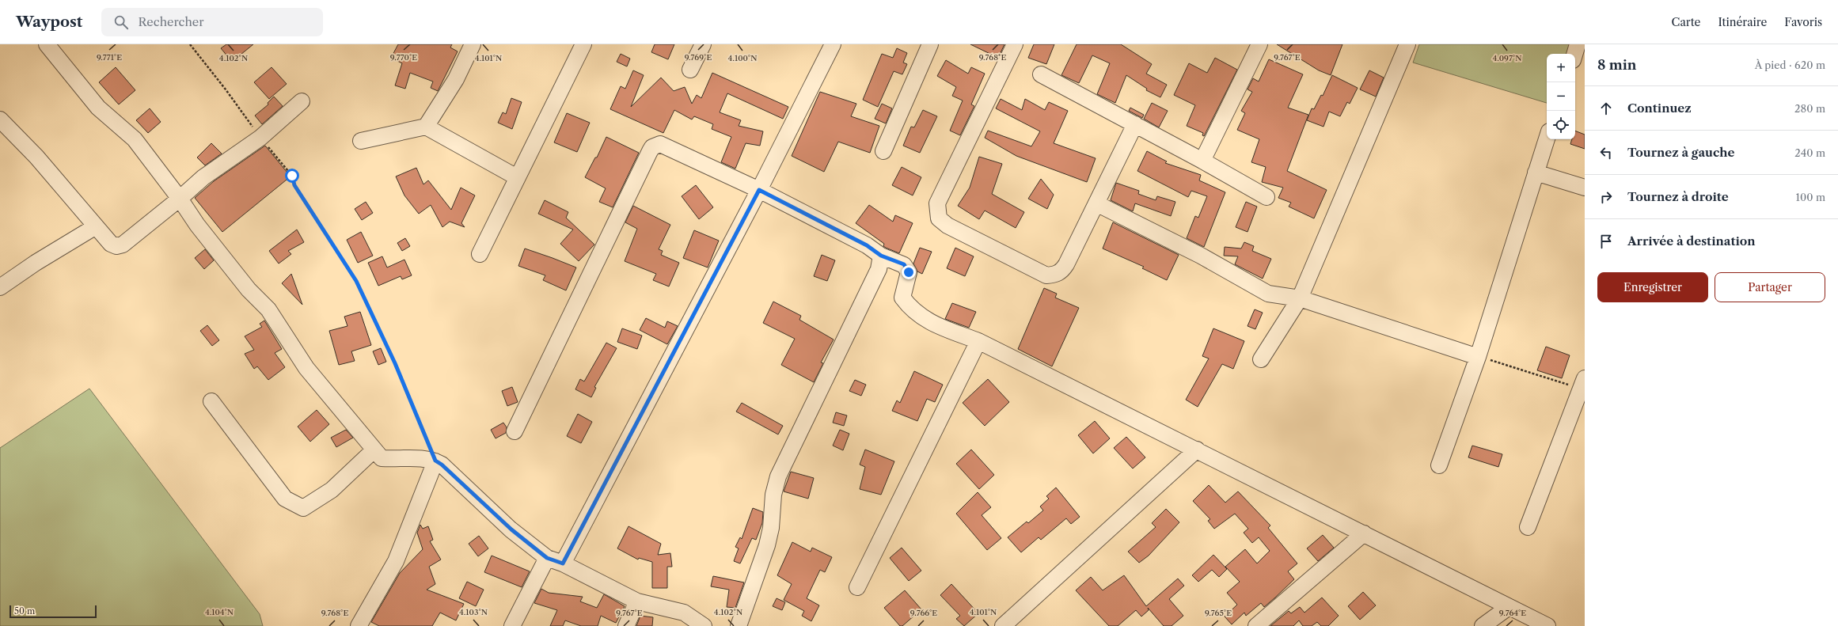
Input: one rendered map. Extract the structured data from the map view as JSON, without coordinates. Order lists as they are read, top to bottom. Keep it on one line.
{"scale_bar":"50 m","page":{"header":"Waypost","search":"Rechercher","nav":["Carte","Itinéraire","Favoris"],"heading":["8 min","À pied · 620 m"],"map_buttons":["+","−"],"list":[["Continuez","280 m"],["Tournez à gauche","240 m"],["Tournez à droite","100 m"],"Arrivée à destination"],"buttons":["Enregistrer","Partager"],"scale":"50 m"},"coordinates":["9.771°E","9.770°E","9.769°E","9.768°E","9.767°E","4.102°N","4.101°N","4.100°N","4.097°N","4.104°N","4.103°N","9.766°E","9.765°E","9.764°E"]}
